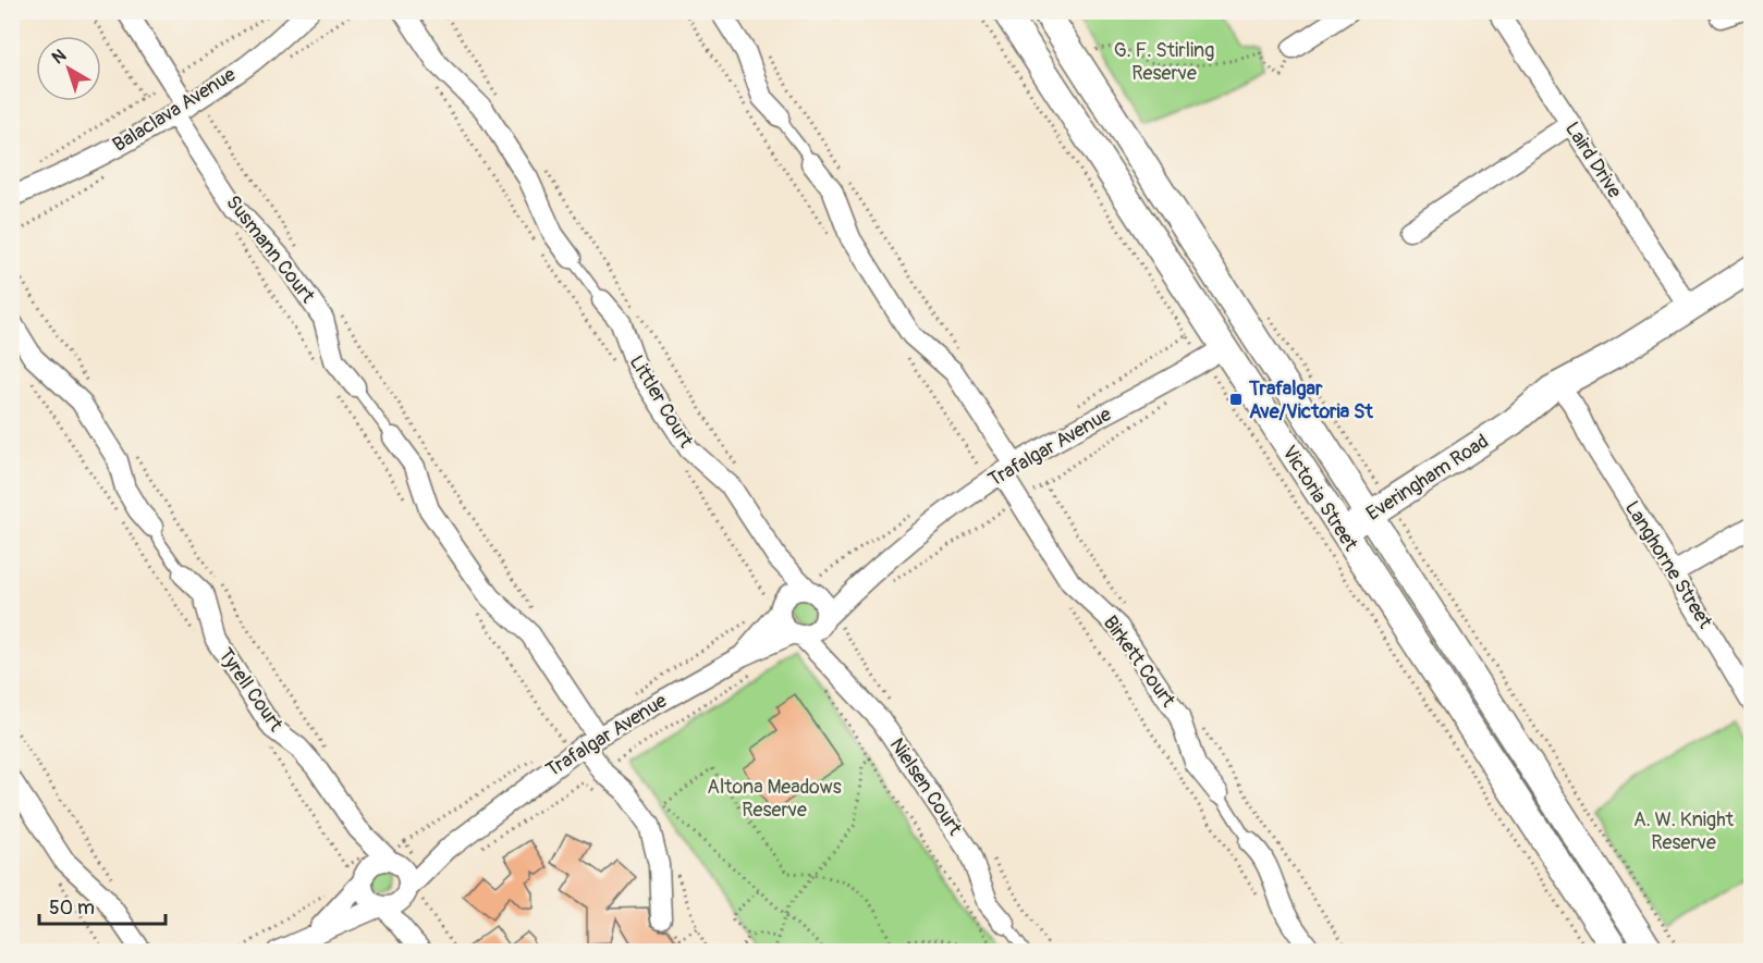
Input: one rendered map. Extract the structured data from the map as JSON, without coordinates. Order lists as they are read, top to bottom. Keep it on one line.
{"streets":{"street":["Balaclava Avenue","Laird Drive","Susmann Court","Littler Court","Trafalgar Avenue","Everingham Road","Victoria Street","Langhorne Street","Birkett Court","Tyrell Court","Nielsen Court"]},"crossings":[["Balaclava Avenue","Susmann Court"],["Laird Drive","Everingham Road"],["Littler Court","Trafalgar Avenue"],["Littler Court","Nielsen Court"],["Trafalgar Avenue","Victoria Street"],["Trafalgar Avenue","Birkett Court"],["Trafalgar Avenue","Tyrell Court"],["Trafalgar Avenue","Nielsen Court"],["Everingham Road","Victoria Street"],["Everingham Road","Langhorne Street"]],"parks":["G. F. Stirling Reserve","Altona Meadows Reserve","A. W. Knight Reserve"],"places":{"transit":["Trafalgar Ave/Victoria St"]},"scale_bar":"50 m","north":"top left"}
